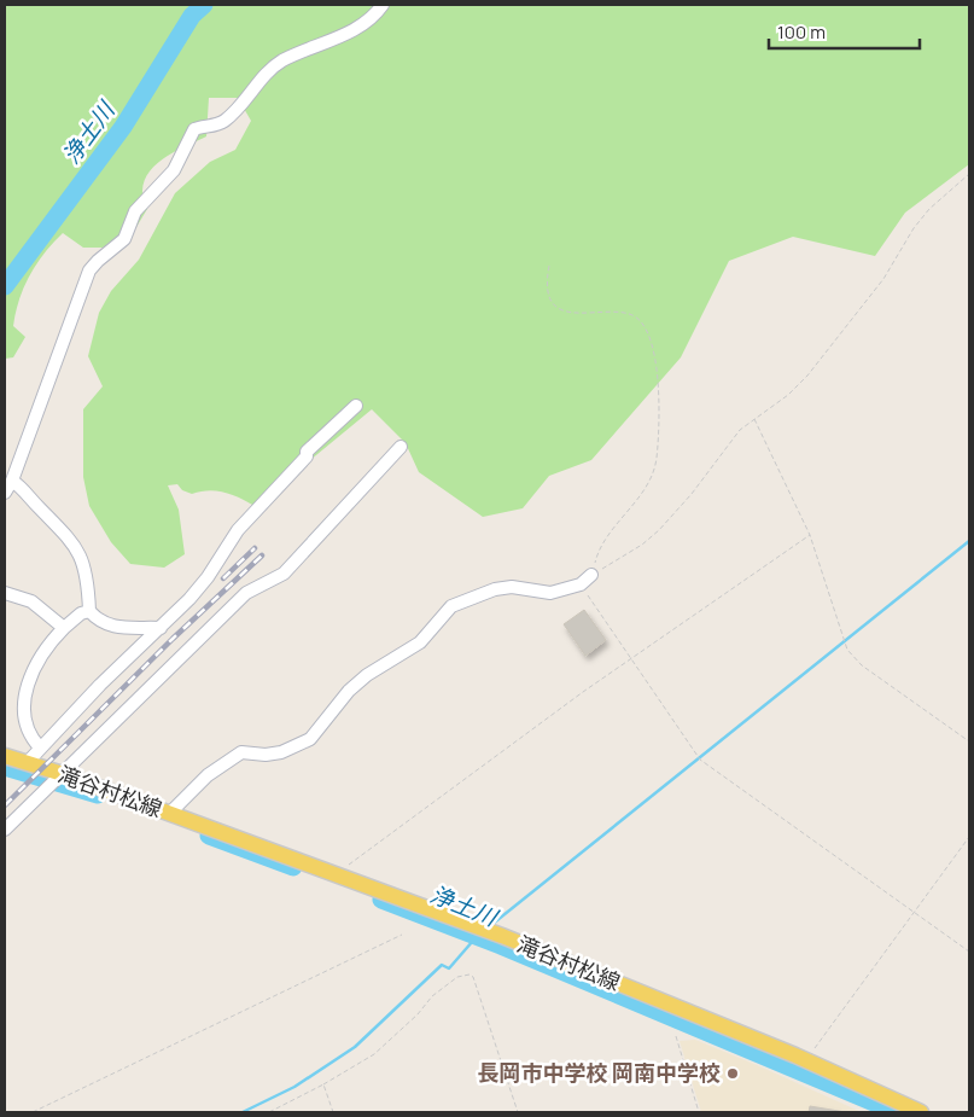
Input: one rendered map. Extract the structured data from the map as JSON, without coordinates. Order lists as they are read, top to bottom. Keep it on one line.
{"streets":{"main road":["滝谷村松線"]},"water":["浄土川"],"places":["長岡市中学校 岡南中学校"],"scale_bar":"100 m"}
